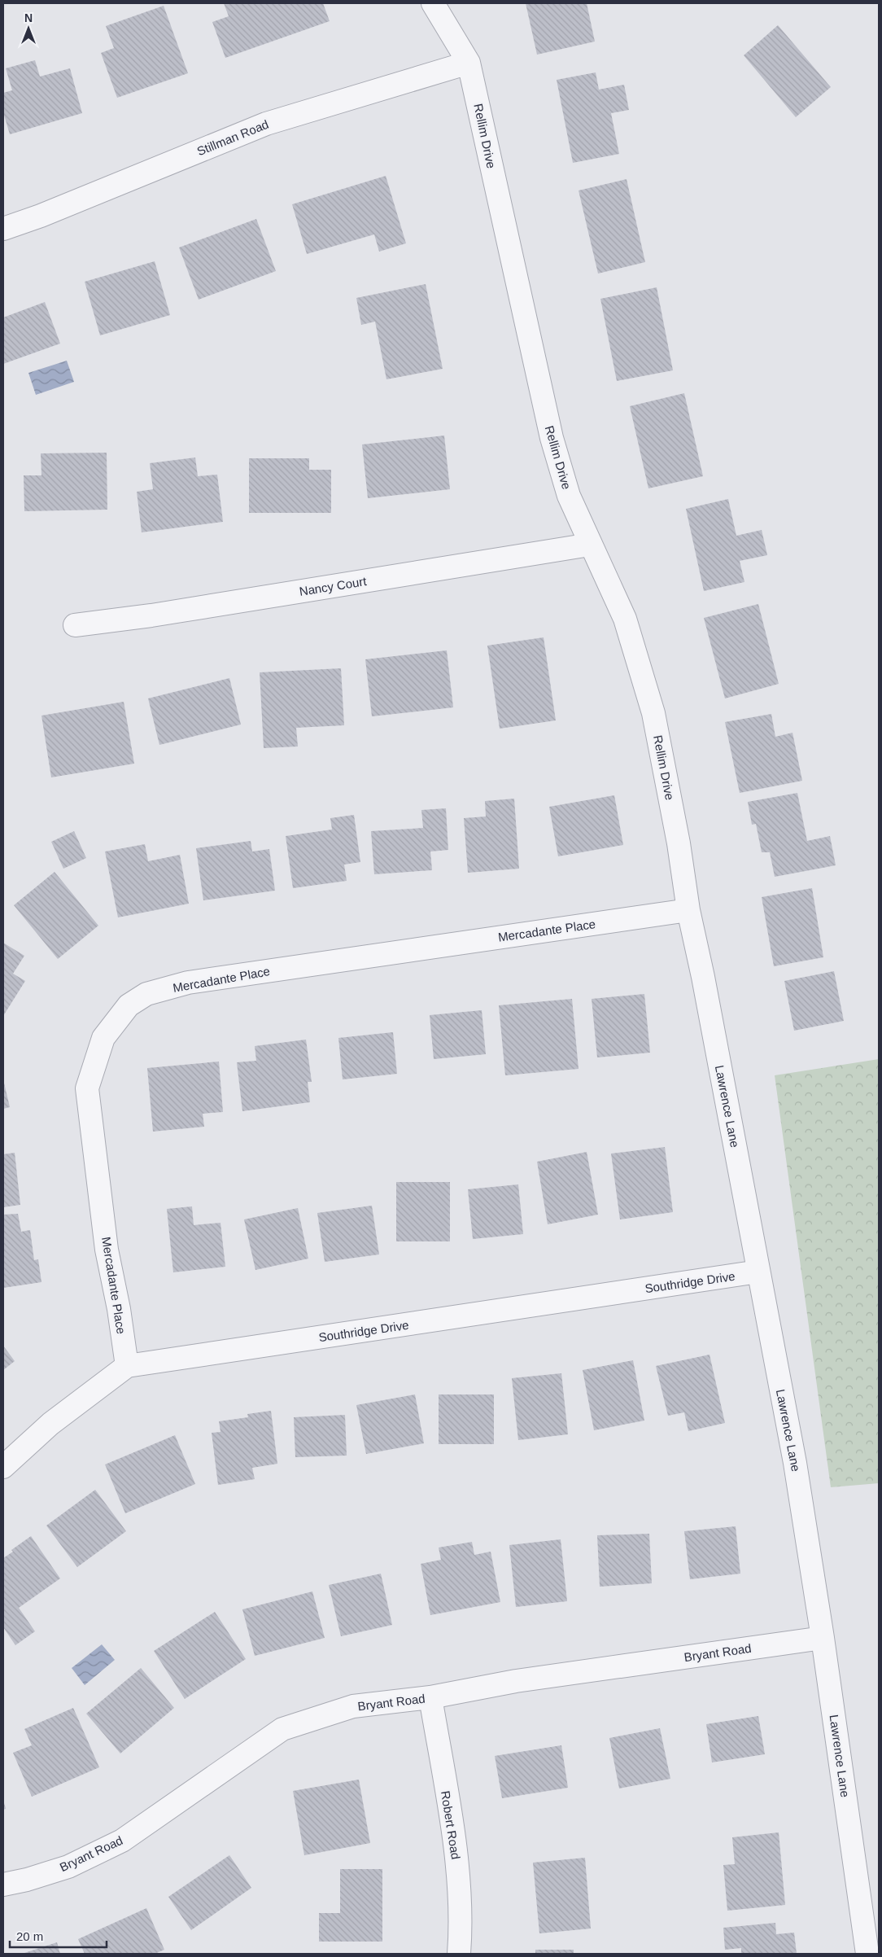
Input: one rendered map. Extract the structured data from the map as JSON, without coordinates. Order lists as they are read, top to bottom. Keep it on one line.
{"streets":{"street":["Rellim Drive","Stillman Road","Nancy Court","Mercadante Place","Lawrence Lane","Southridge Drive","Bryant Road","Robert Road"]},"crossings":[["Rellim Drive","Stillman Road"],["Rellim Drive","Nancy Court"],["Rellim Drive","Mercadante Place"],["Rellim Drive","Lawrence Lane"],["Mercadante Place","Lawrence Lane"],["Mercadante Place","Southridge Drive"],["Lawrence Lane","Southridge Drive"],["Lawrence Lane","Bryant Road"],["Bryant Road","Robert Road"]],"scale_bar":"20 m","north":"top"}
